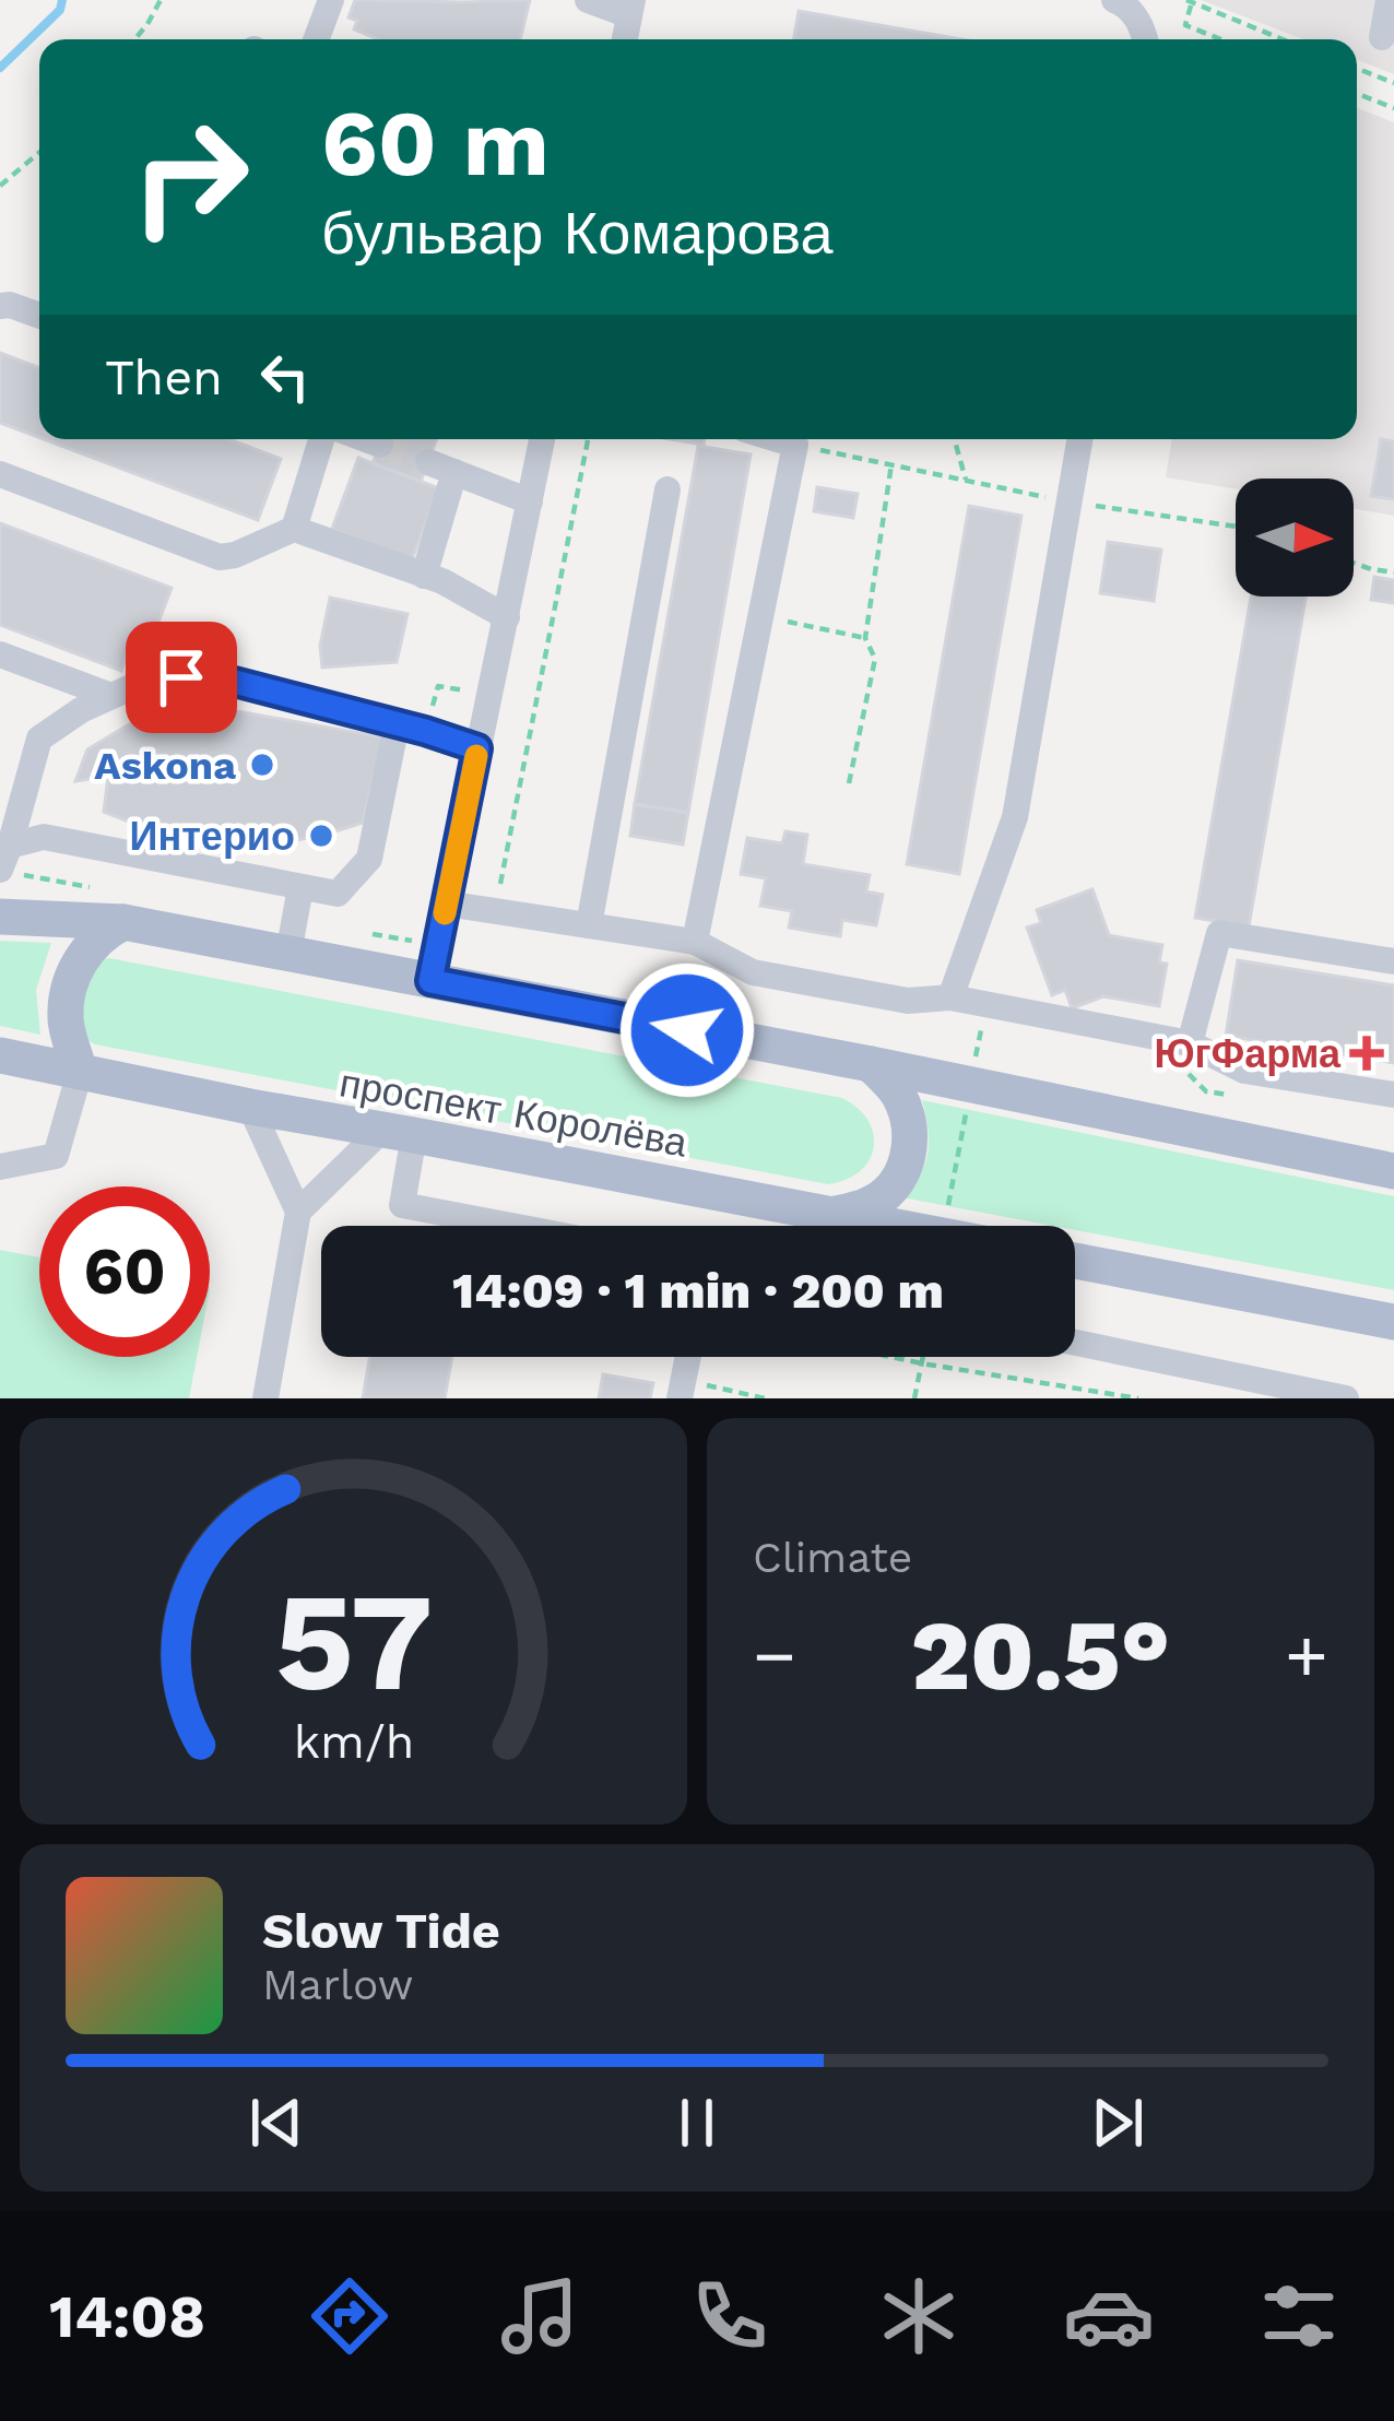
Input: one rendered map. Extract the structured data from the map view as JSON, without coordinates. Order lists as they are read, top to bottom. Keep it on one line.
{"streets":{"main road":["проспект Королёва"]},"places":{"other":["Askona","Интерио"],"health":["ЮгФарма"]},"north":"right","page":{"turn":["60 m","бульвар Комарова"],"then":"Then","limit":"60","trip":"14:09 · 1 min · 200 m","tile":"Climate","heat":["−","20.5°","+"],"song":["Slow Tide","Marlow"],"tabs":"14:08","gauge":["57","km/h"]}}
